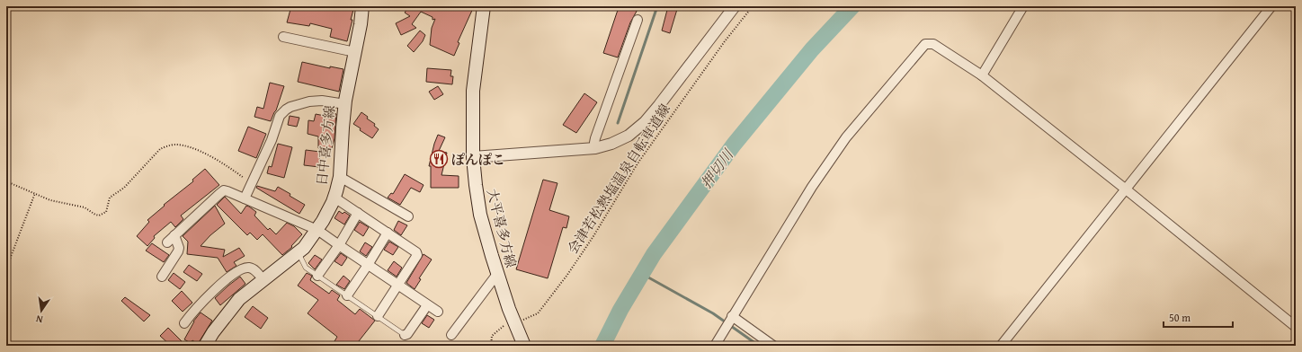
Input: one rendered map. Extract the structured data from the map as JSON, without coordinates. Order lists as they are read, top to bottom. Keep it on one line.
{"streets":{"main road":["日中喜多方線","大平喜多方線"],"path":["会津若松熱塩温泉自転車道線"]},"water":["押切川"],"places":{"restaurant":["ぽんぽこ"]},"scale_bar":"50 m","north":"bottom"}
